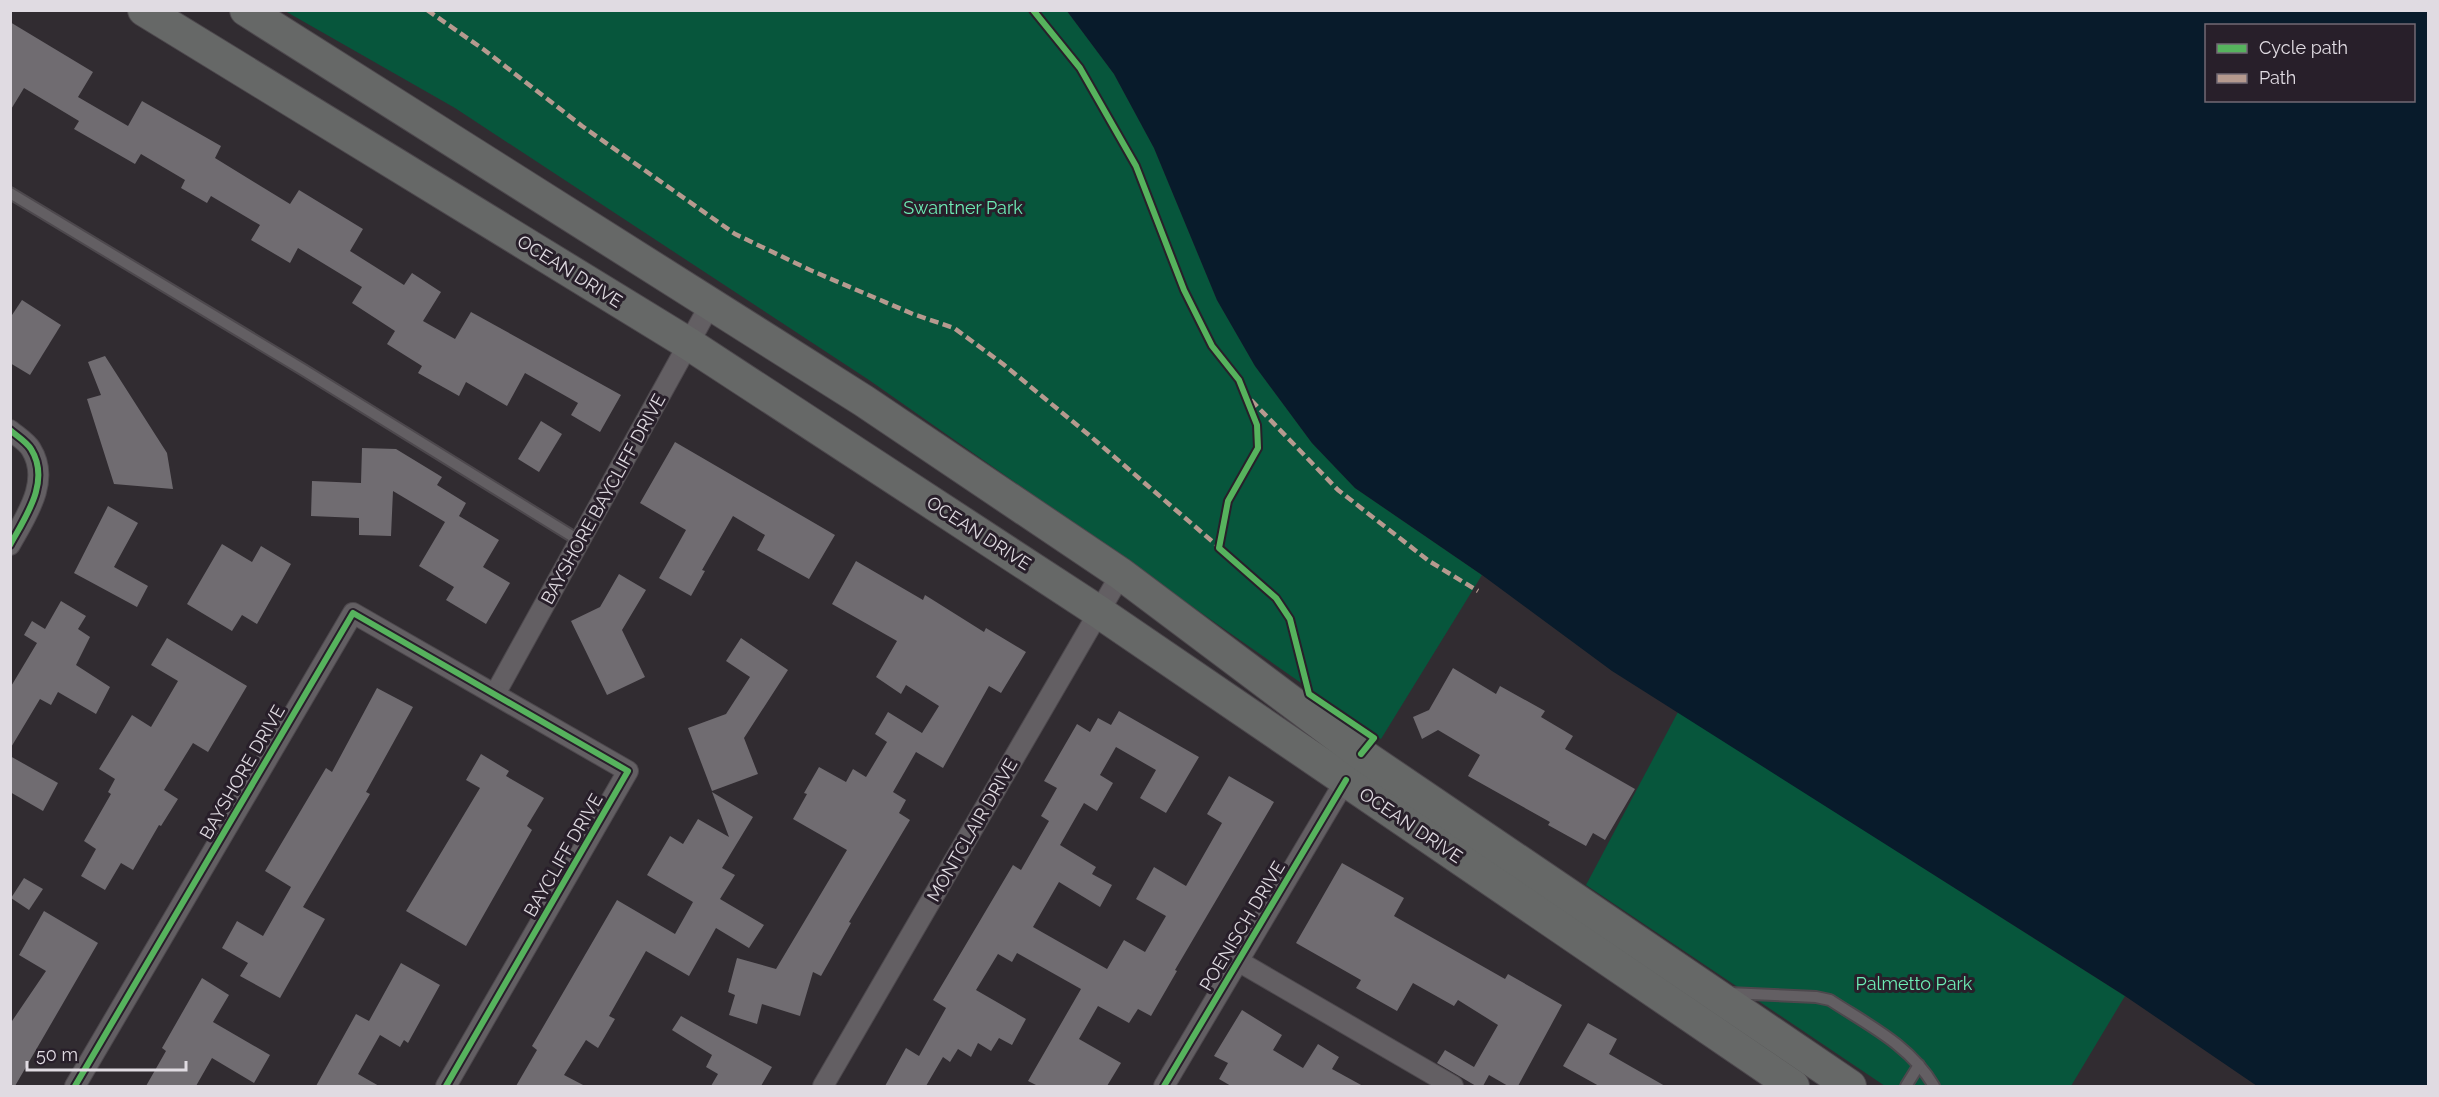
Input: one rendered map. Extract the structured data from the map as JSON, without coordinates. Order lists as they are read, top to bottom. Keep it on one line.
{"streets":{"main road":["OCEAN DRIVE"],"street":["BAYSHORE BAYCLIFF DRIVE","BAYSHORE DRIVE","MONTCLAIR DRIVE","BAYCLIFF DRIVE","POENISCH DRIVE"]},"crossings":[["OCEAN DRIVE","BAYSHORE BAYCLIFF DRIVE"],["OCEAN DRIVE","MONTCLAIR DRIVE"],["OCEAN DRIVE","POENISCH DRIVE"],["BAYSHORE BAYCLIFF DRIVE","BAYSHORE DRIVE"],["BAYSHORE BAYCLIFF DRIVE","BAYCLIFF DRIVE"],["BAYSHORE DRIVE","BAYCLIFF DRIVE"]],"parks":["Swantner Park","Palmetto Park"],"legend":["Cycle path","Path"],"scale_bar":"50 m"}
